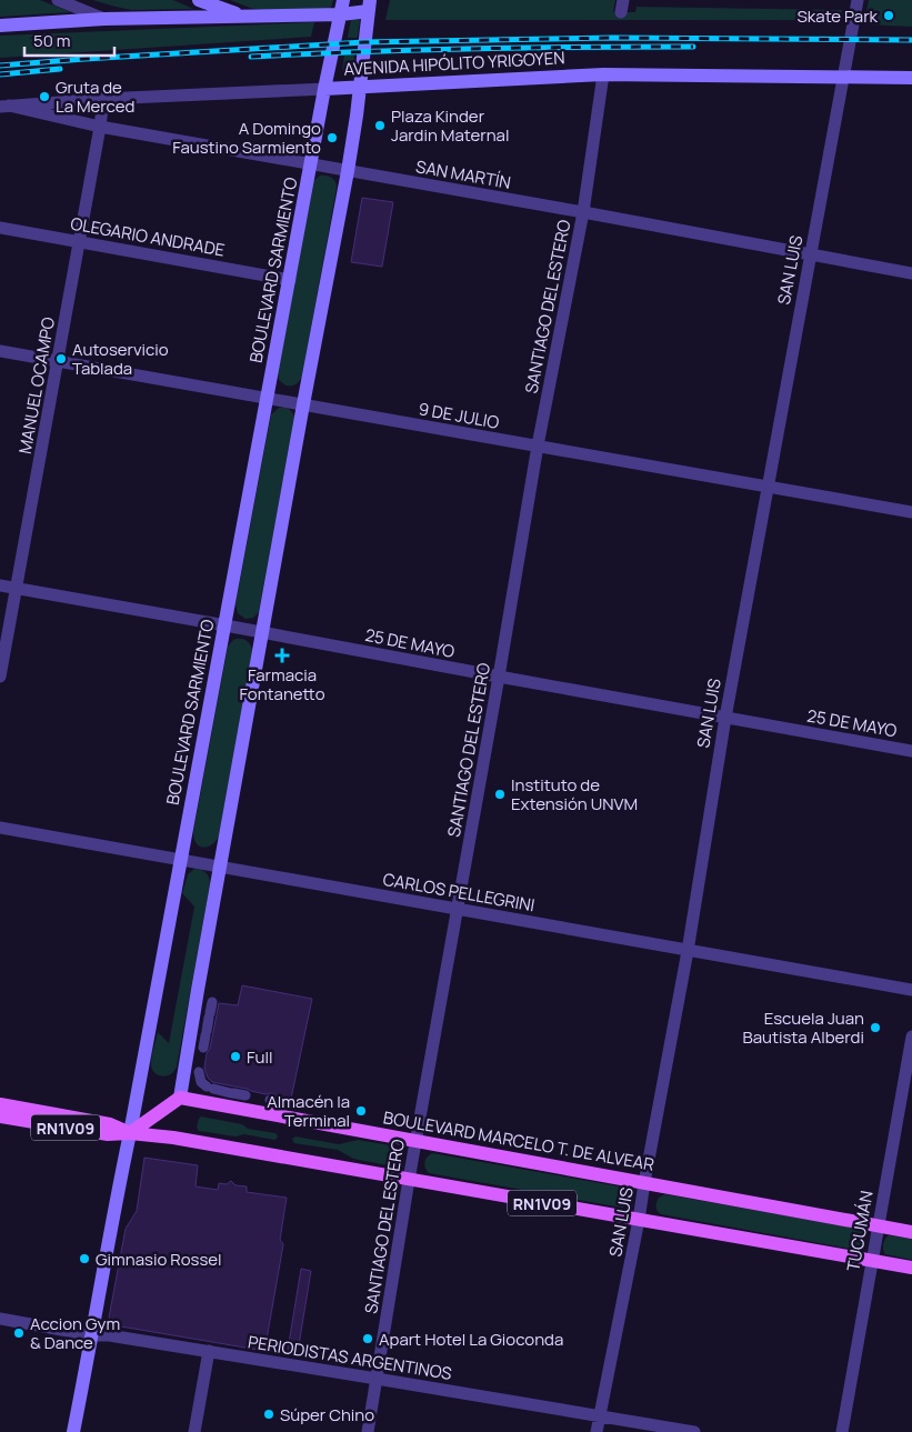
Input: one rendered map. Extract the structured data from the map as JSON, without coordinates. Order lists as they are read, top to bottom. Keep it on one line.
{"streets":{"main road":["AVENIDA HIPÓLITO YRIGOYEN","BOULEVARD SARMIENTO","RN1V09","BOULEVARD MARCELO T. DE ALVEAR"],"street":["SAN MARTÍN","OLEGARIO ANDRADE","SAN LUIS","SANTIAGO DEL ESTERO","MANUEL OCAMPO","9 DE JULIO","25 DE MAYO","CARLOS PELLEGRINI","TUCUMÁN","PERIODISTAS ARGENTINOS"]},"crossings":[["AVENIDA HIPÓLITO YRIGOYEN","SAN MARTÍN"],["AVENIDA HIPÓLITO YRIGOYEN","BOULEVARD SARMIENTO"],["AVENIDA HIPÓLITO YRIGOYEN","SAN LUIS"],["AVENIDA HIPÓLITO YRIGOYEN","SANTIAGO DEL ESTERO"],["AVENIDA HIPÓLITO YRIGOYEN","MANUEL OCAMPO"],["SAN MARTÍN","BOULEVARD SARMIENTO"],["SAN MARTÍN","SAN LUIS"],["SAN MARTÍN","SANTIAGO DEL ESTERO"],["SAN MARTÍN","MANUEL OCAMPO"],["OLEGARIO ANDRADE","BOULEVARD SARMIENTO"],["OLEGARIO ANDRADE","MANUEL OCAMPO"],["BOULEVARD SARMIENTO","9 DE JULIO"],["BOULEVARD SARMIENTO","25 DE MAYO"],["BOULEVARD SARMIENTO","CARLOS PELLEGRINI"],["BOULEVARD SARMIENTO","RN1V09"],["BOULEVARD SARMIENTO","PERIODISTAS ARGENTINOS"],["SAN LUIS","9 DE JULIO"],["SAN LUIS","25 DE MAYO"],["SAN LUIS","CARLOS PELLEGRINI"],["SAN LUIS","RN1V09"],["SAN LUIS","BOULEVARD MARCELO T. DE ALVEAR"],["SAN LUIS","PERIODISTAS ARGENTINOS"],["SANTIAGO DEL ESTERO","9 DE JULIO"],["SANTIAGO DEL ESTERO","25 DE MAYO"],["SANTIAGO DEL ESTERO","CARLOS PELLEGRINI"],["SANTIAGO DEL ESTERO","RN1V09"],["SANTIAGO DEL ESTERO","BOULEVARD MARCELO T. DE ALVEAR"],["SANTIAGO DEL ESTERO","PERIODISTAS ARGENTINOS"],["MANUEL OCAMPO","9 DE JULIO"],["MANUEL OCAMPO","25 DE MAYO"],["RN1V09","TUCUMÁN"],["BOULEVARD MARCELO T. DE ALVEAR","TUCUMÁN"]],"places":{"other":["Skate Park","Gruta de La Merced","Plaza Kinder Jardin Maternal","A Domingo Faustino Sarmiento","Autoservicio Tablada","Instituto de Extensión UNVM","Escuela Juan Bautista Alberdi","Full","Almacén la Terminal","Gimnasio Rossel","Accion Gym & Dance","Apart Hotel La Gioconda","Súper Chino"],"health":["Farmacia Fontanetto"]},"scale_bar":"50 m"}
